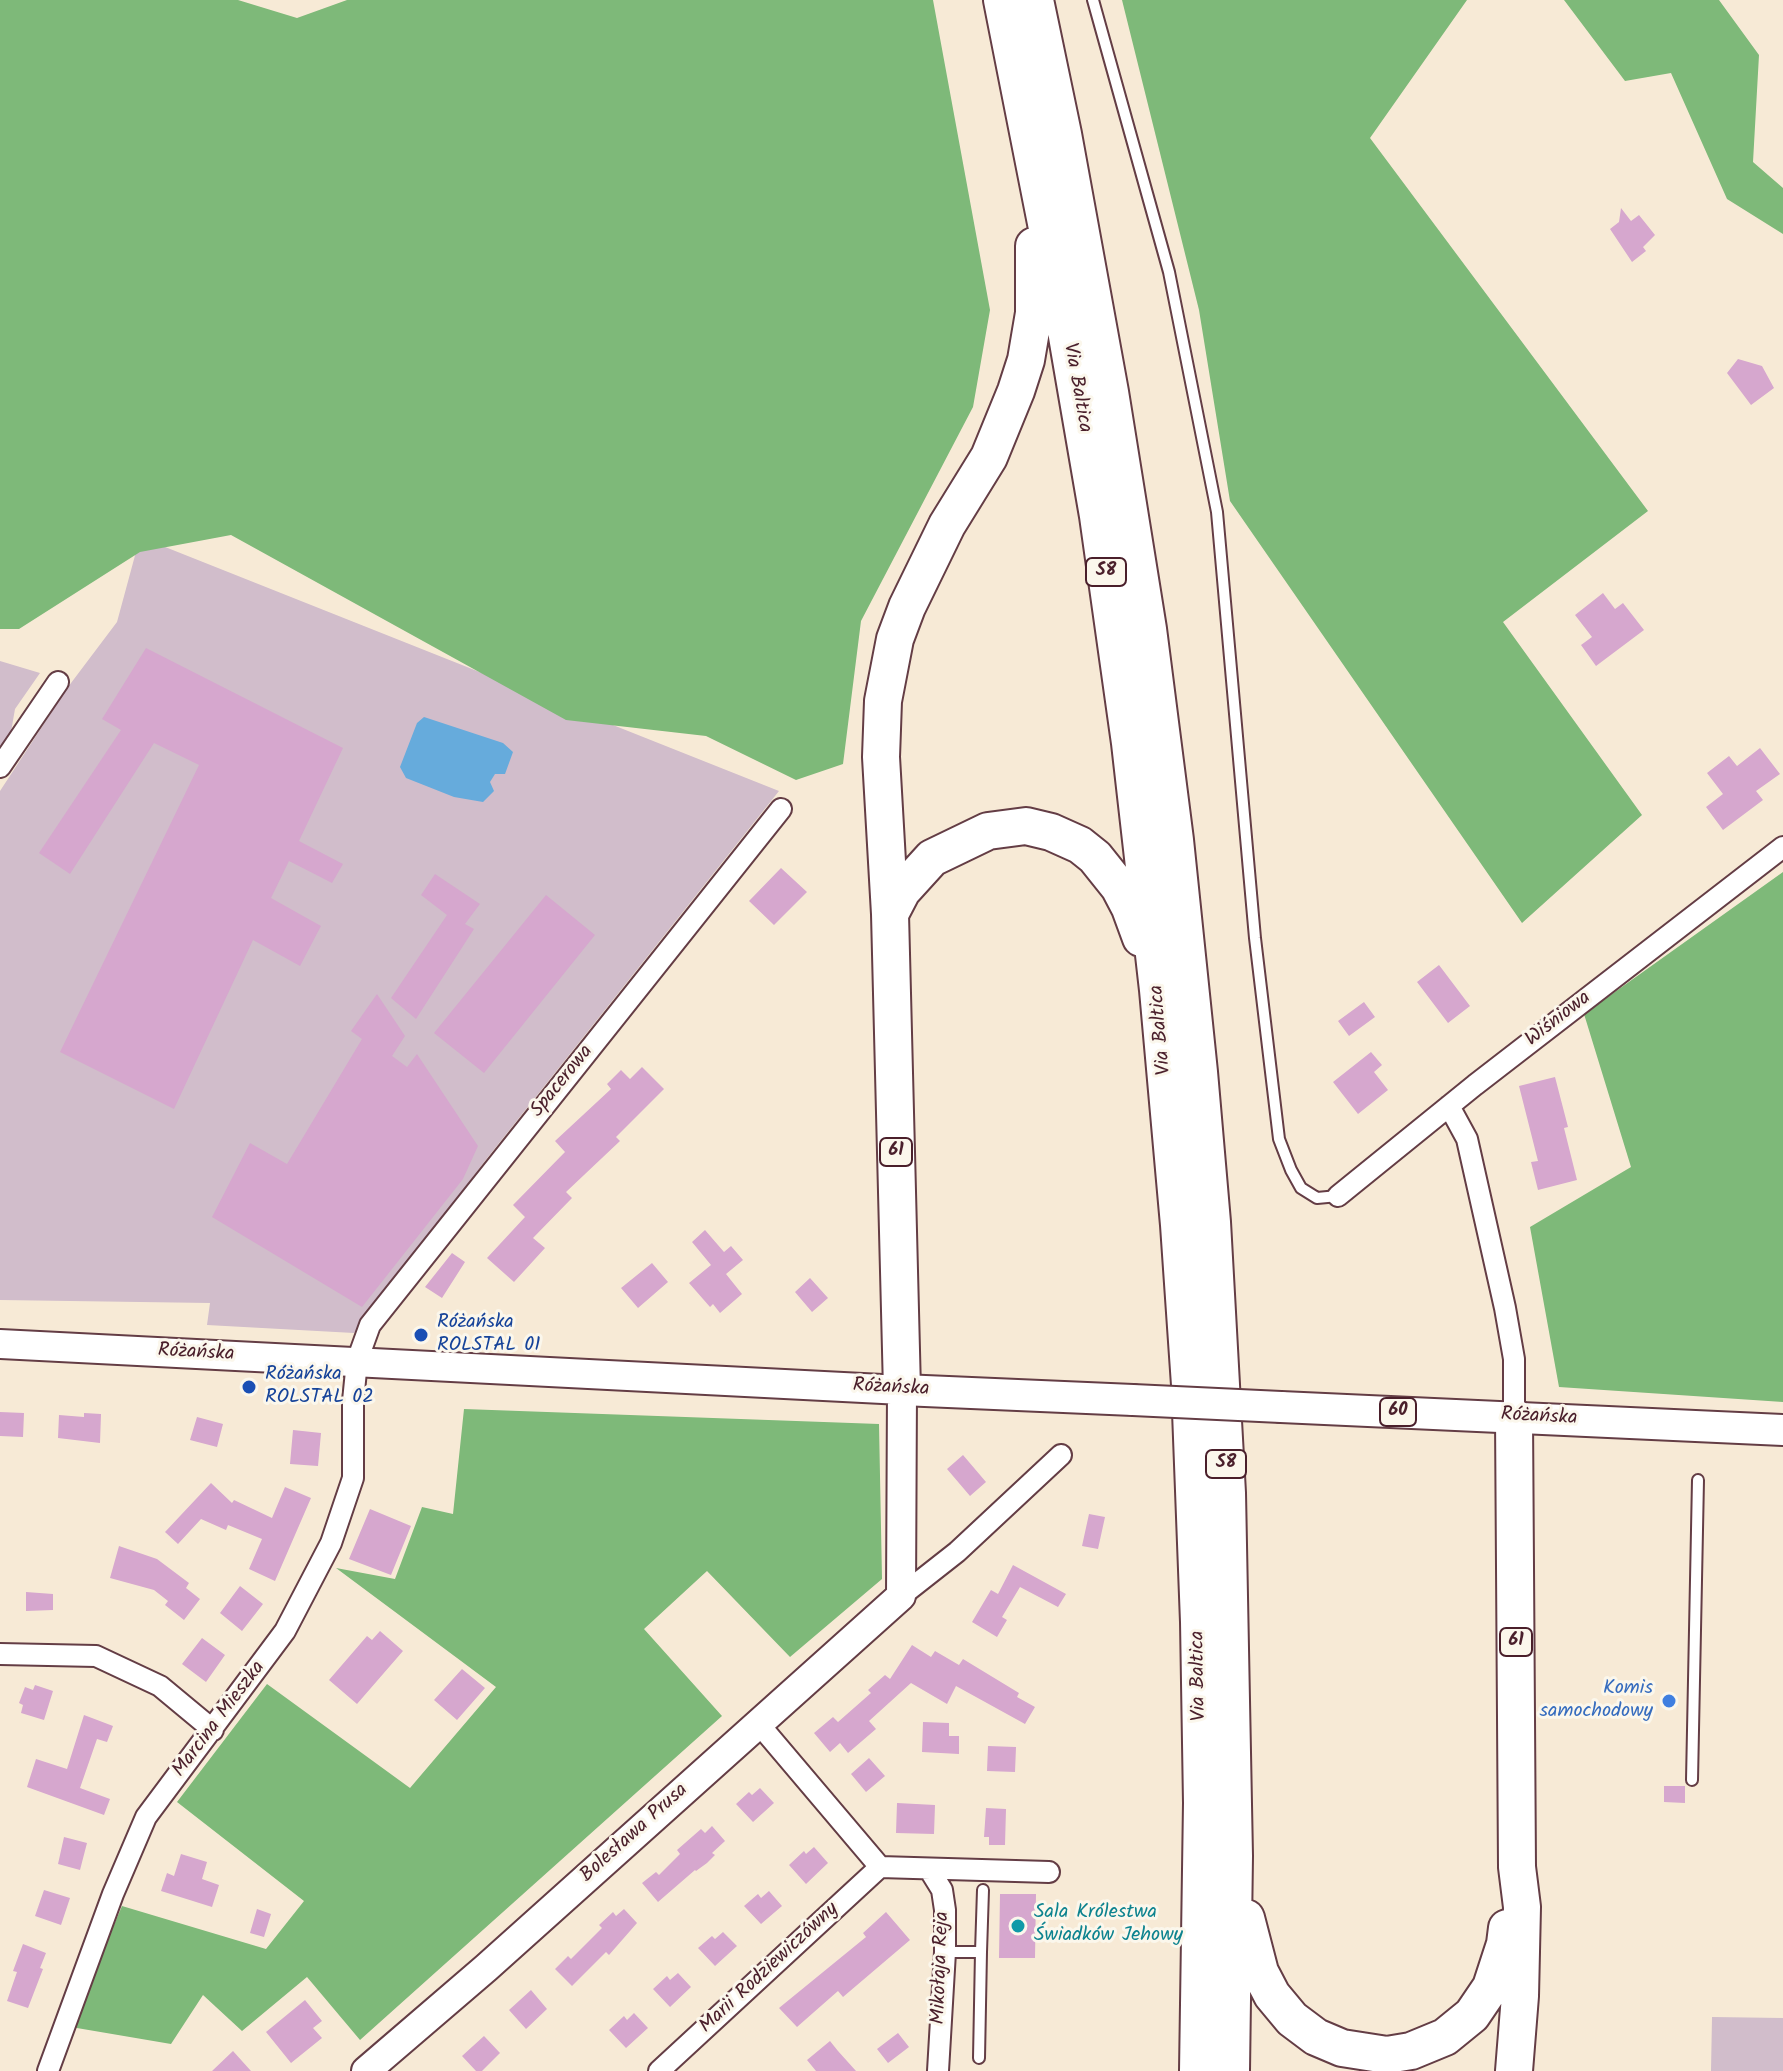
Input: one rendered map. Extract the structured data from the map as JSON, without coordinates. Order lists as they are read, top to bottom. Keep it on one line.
{"streets":{"highway":["Via Baltica","S8","61"],"main road":["Różańska","60"],"street":["Wiśniowa","Spacerowa","Marcina Mieszka","Bolesława Prusa","Mikołaja Reja","Marii Rodziewiczówny"]},"crossings":[["Spacerowa","Różańska"],["Spacerowa","Marcina Mieszka"],["61","Różańska"],["Różańska","Marcina Mieszka"]],"places":["Różańska ROLSTAL 01","Różańska ROLSTAL 02","Komis samochodowy","Sala Królestwa Świadków Jehowy"]}
